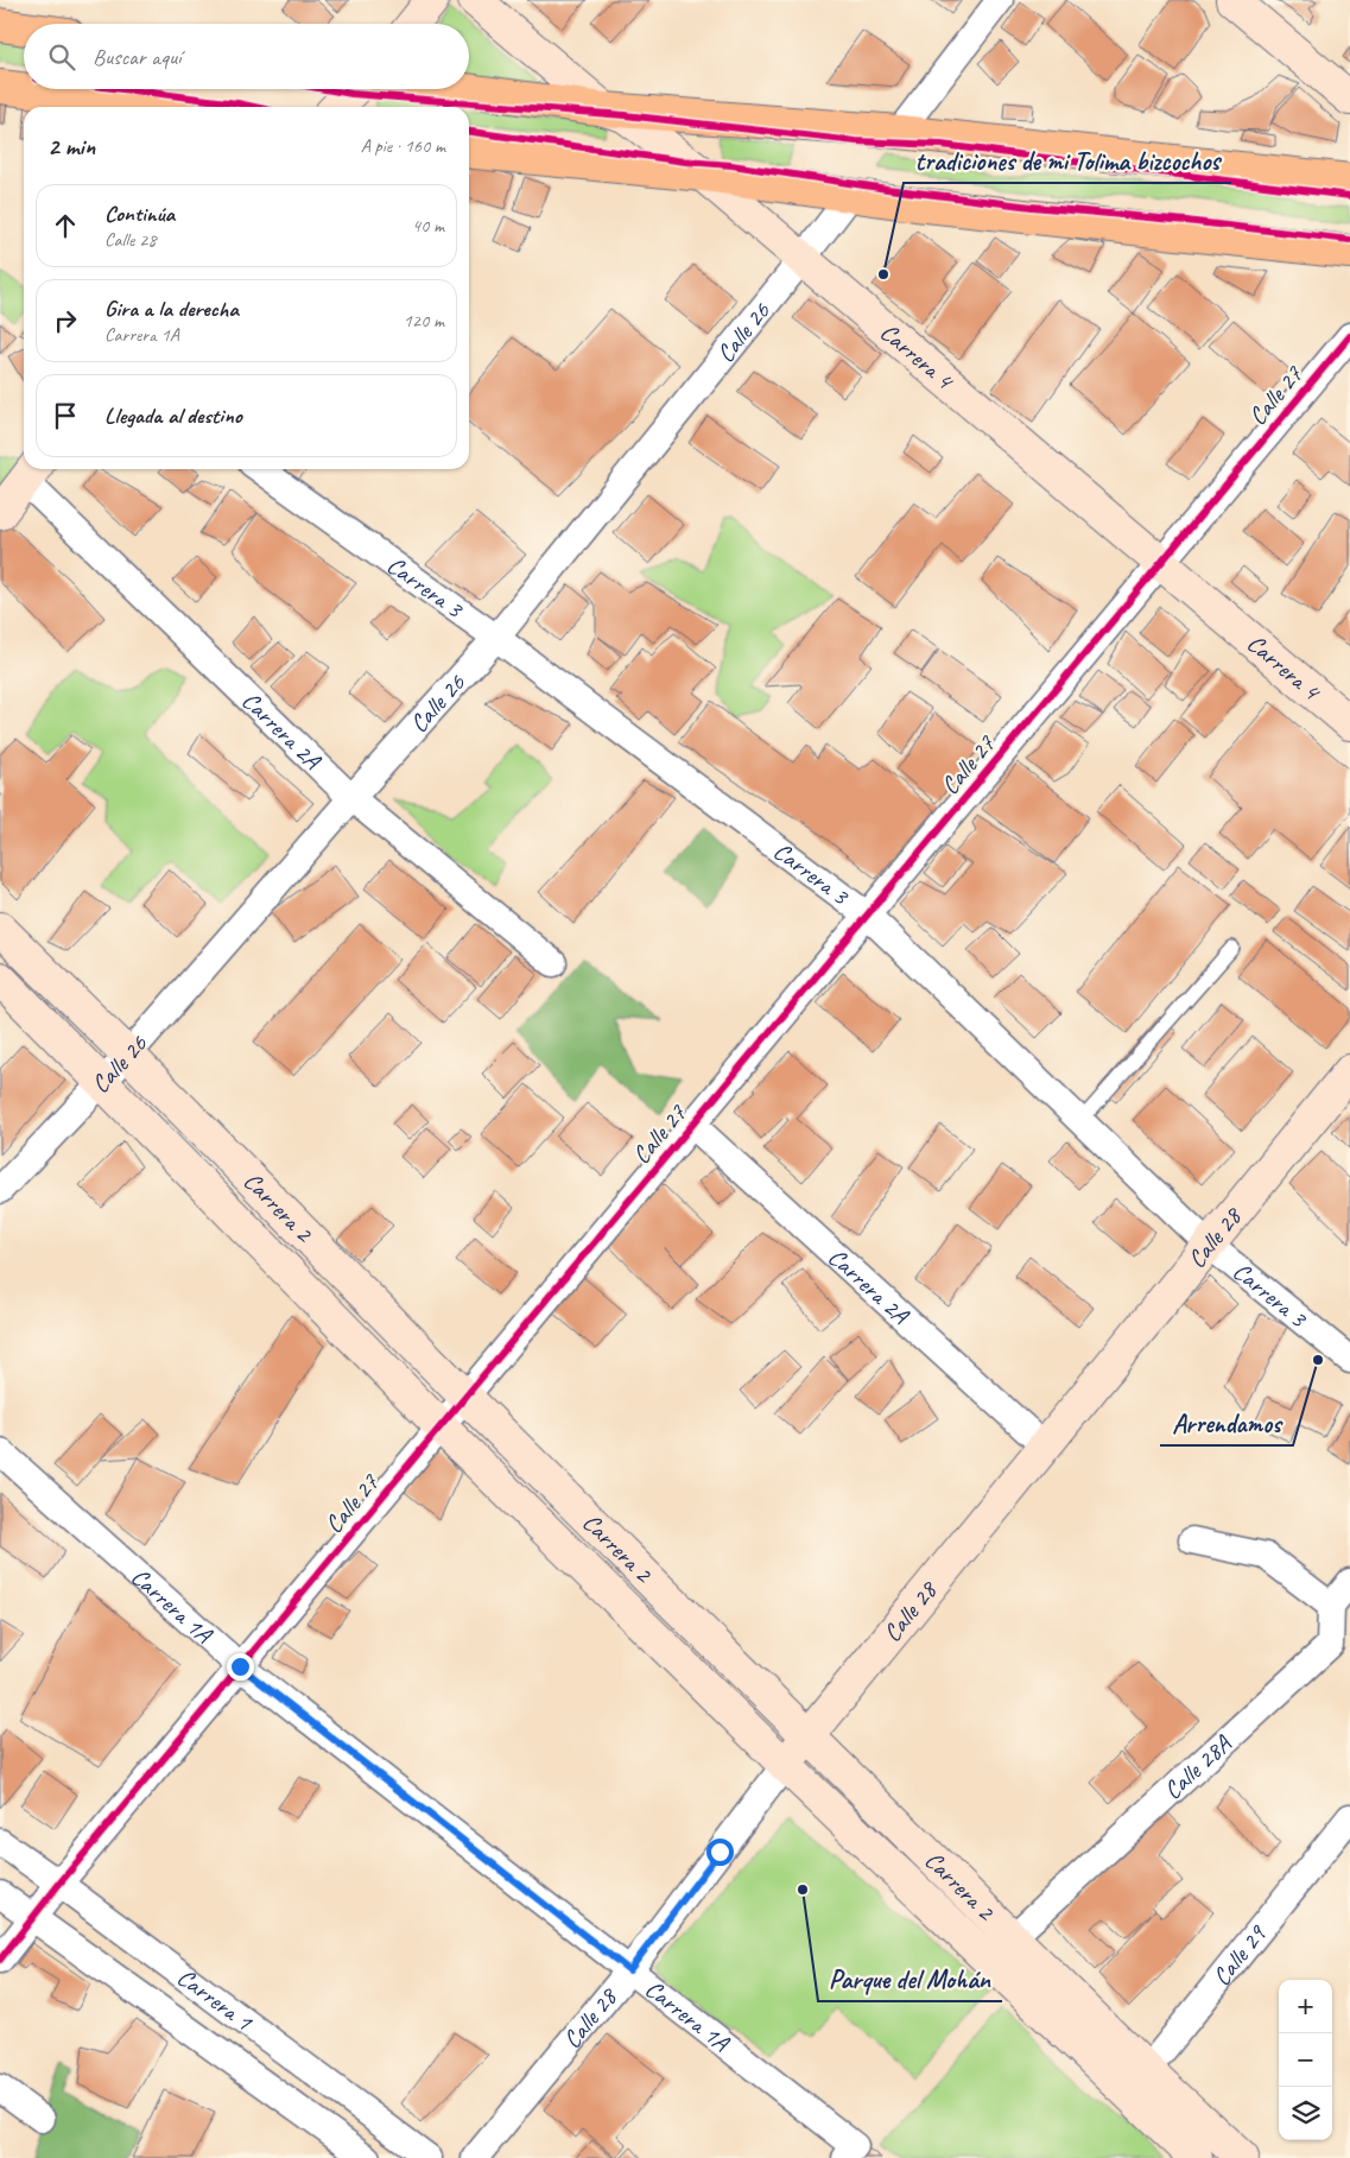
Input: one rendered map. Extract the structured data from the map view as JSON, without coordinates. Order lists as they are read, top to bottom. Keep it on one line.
{"streets":{"street":["Calle 26","Carrera 4","Calle 27","Carrera 3","Carrera 2A","Carrera 2","Calle 28","Carrera 1A","Calle 28A","Calle 29","Carrera 1"]},"crossings":[["Calle 26","Carrera 4"],["Calle 26","Carrera 3"],["Calle 26","Carrera 2A"],["Calle 26","Carrera 2"],["Carrera 4","Calle 27"],["Calle 27","Carrera 3"],["Calle 27","Carrera 2A"],["Calle 27","Carrera 2"],["Calle 27","Carrera 1A"],["Calle 27","Carrera 1"],["Carrera 3","Calle 28"],["Carrera 2A","Calle 28"],["Carrera 2","Calle 28"],["Carrera 2","Calle 28A"],["Carrera 2","Calle 29"],["Calle 28","Carrera 1A"]],"places":["tradiciones de mi Tolima bizcochos","Arrendamos","Parque del Mohán"],"page":{"search":"Buscar aquí","heading":["2 min","A pie · 160 m"],"list":[["Continúa","Calle 28","40 m"],["Gira a la derecha","Carrera 1A","120 m"],"Llegada al destino"],"map_buttons":["+","−"]}}
